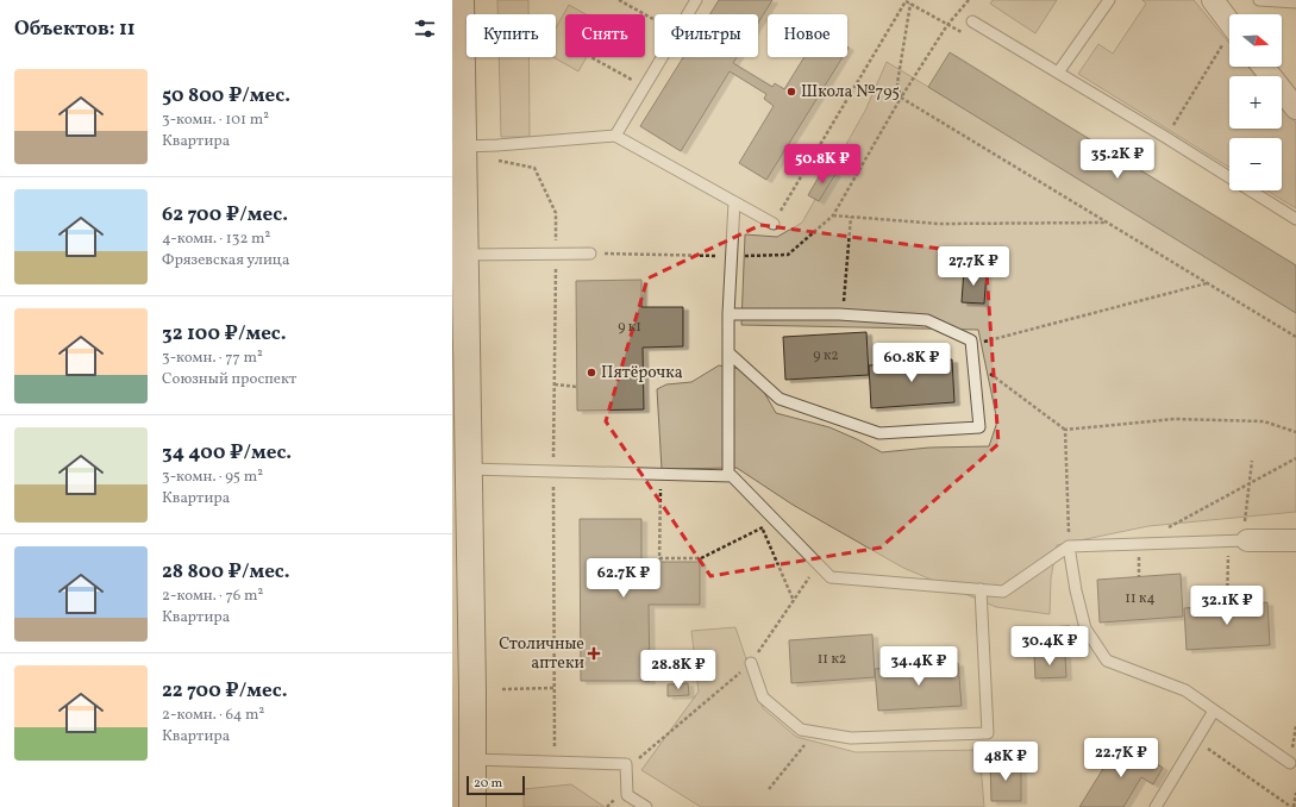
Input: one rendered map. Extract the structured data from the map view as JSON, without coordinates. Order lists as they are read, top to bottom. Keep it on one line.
{"places":{"other":["Школа №795","Пятёрочка"],"health":["Столичные аптеки"]},"house_numbers":["9 к1","9 к2","11 к4","11 к2"],"scale_bar":"20 m","north":"right","page":{"heading":"Объектов: 11","map_buttons":["+","−"],"chip":["Купить","Снять","Фильтры","Новое"],"list":[{"name":"50 800 ₽/мес.","note":"3-комн. · 101 m² · Квартира"},{"name":"62 700 ₽/мес.","note":"4-комн. · 132 m² · Фрязевская улица"},{"name":"32 100 ₽/мес.","note":"3-комн. · 77 m² · Союзный проспект"},{"name":"34 400 ₽/мес.","note":"3-комн. · 95 m² · Квартира"},{"name":"28 800 ₽/мес.","note":"2-комн. · 76 m² · Квартира"},{"name":"22 700 ₽/мес.","note":"2-комн. · 64 m² · Квартира"}],"price":["35.2K ₽","50.8K ₽","27.7K ₽","60.8K ₽","62.7K ₽","32.1K ₽","30.4K ₽","34.4K ₽","28.8K ₽","22.7K ₽","48K ₽"],"scale":"20 m"}}
